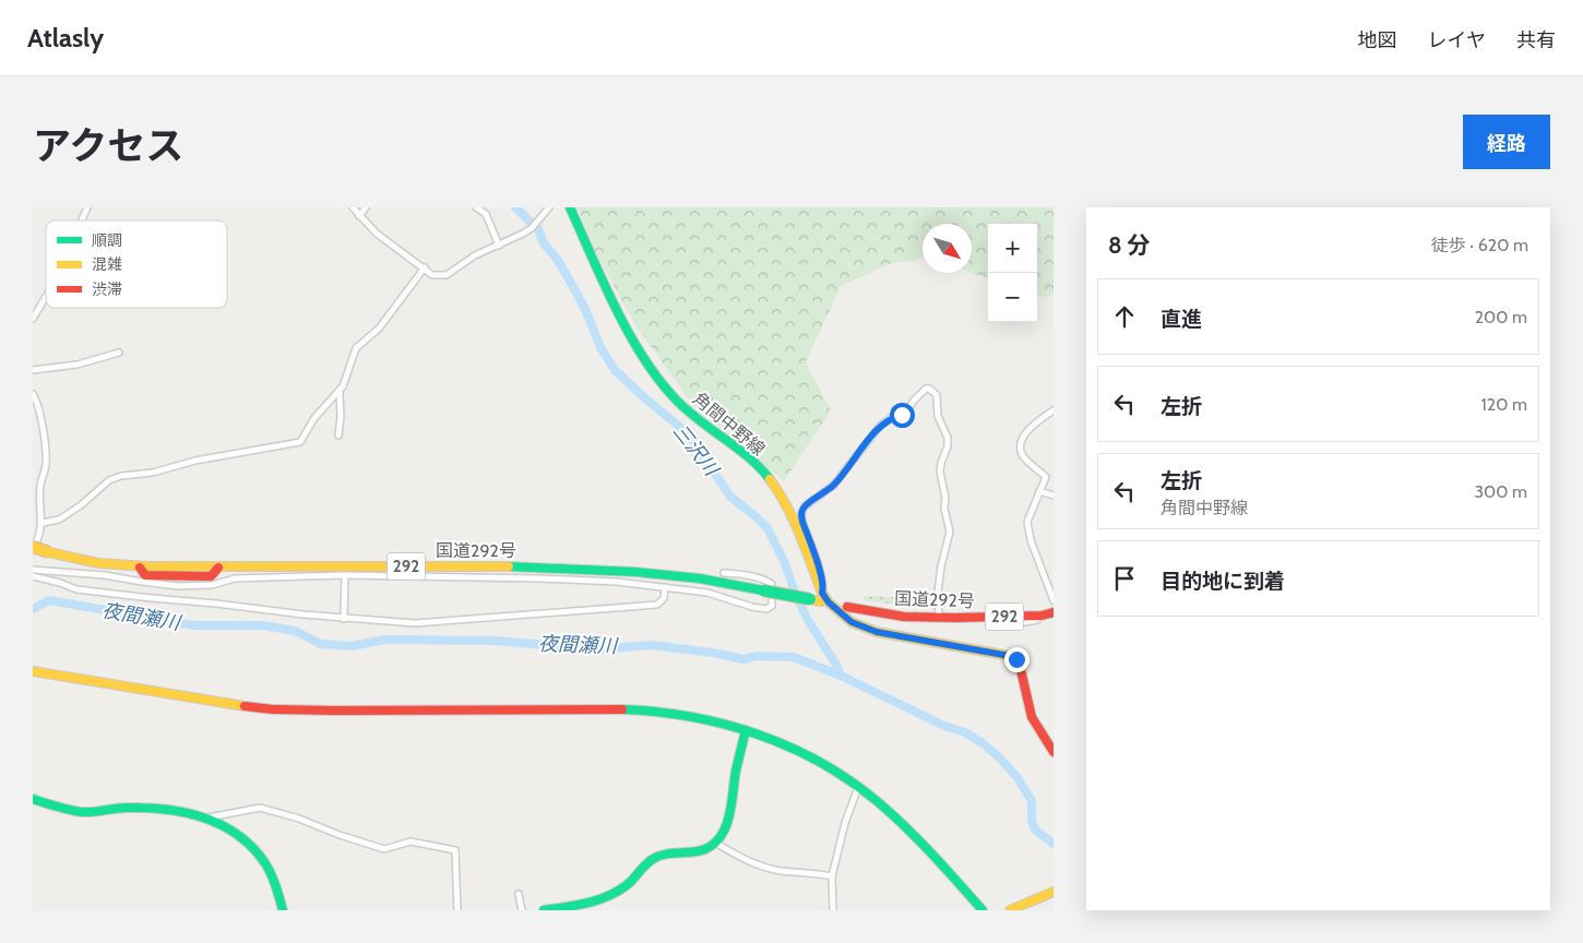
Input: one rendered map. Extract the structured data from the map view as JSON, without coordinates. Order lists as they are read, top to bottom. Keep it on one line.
{"streets":{"main road":["角間中野線","国道292号","292"]},"crossings":[["角間中野線","国道292号"],["国道292号","292"]],"water":["三沢川","夜間瀬川"],"legend":["順調","混雑","渋滞"],"north":"bottom right","page":{"header":"Atlasly","nav":["地図","レイヤ","共有"],"title":"アクセス","buttons":"経路","heading":["8 分","徒歩 · 620 m"],"map_buttons":["+","−"],"list":[["直進","200 m"],["左折","120 m"],["左折","角間中野線","300 m"],"目的地に到着"]}}
